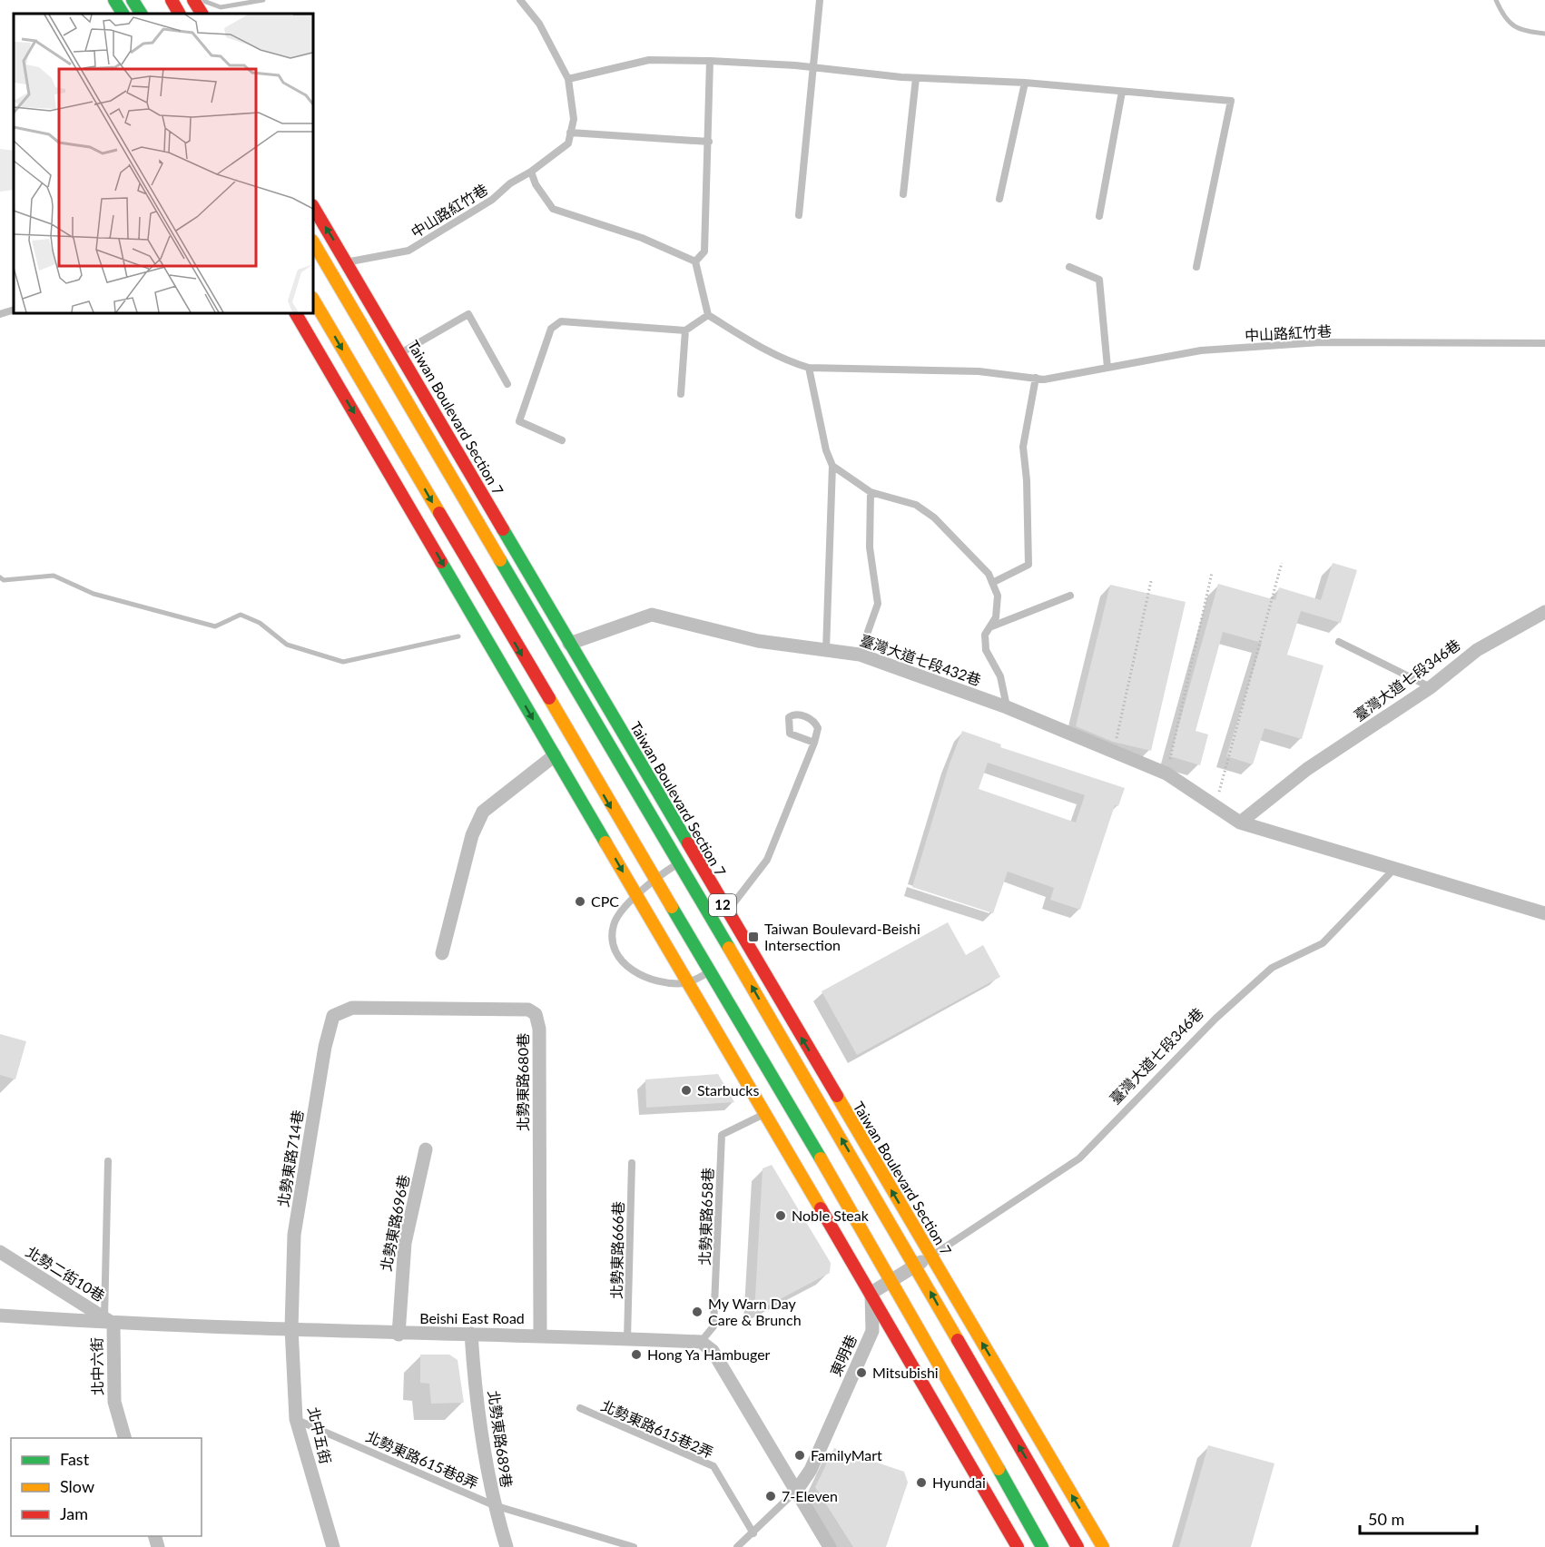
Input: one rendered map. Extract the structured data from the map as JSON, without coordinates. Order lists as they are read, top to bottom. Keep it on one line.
{"streets":{"main road":["Taiwan Boulevard Section 7","12"],"street":["臺灣大道七段432巷","臺灣大道七段346巷","北勢東路680巷","北勢東路714巷","北勢東路696巷","北勢二街10巷","Beishi East Road","東明巷","北中六街","北中五街","北勢東路689巷"],"lane":["中山路紅竹巷","北勢東路658巷","北勢東路666巷","北勢東路615巷2弄","北勢東路615巷8弄"]},"crossings":[["中山路紅竹巷","Taiwan Boulevard Section 7"],["Taiwan Boulevard Section 7","臺灣大道七段432巷"],["Taiwan Boulevard Section 7","臺灣大道七段346巷"],["臺灣大道七段432巷","臺灣大道七段346巷"],["北勢東路680巷","北勢東路714巷"],["北勢東路680巷","Beishi East Road"],["北勢東路714巷","Beishi East Road"],["北勢東路714巷","北中五街"],["北勢東路658巷","Beishi East Road"],["北勢東路696巷","Beishi East Road"],["北勢東路666巷","Beishi East Road"],["北勢二街10巷","Beishi East Road"],["北勢二街10巷","北中六街"],["Beishi East Road","北中六街"],["Beishi East Road","北中五街"],["Beishi East Road","北勢東路689巷"],["北中五街","北勢東路615巷8弄"],["北勢東路689巷","北勢東路615巷8弄"]],"places":{"other":["CPC","Starbucks","Noble Steak","My Warn Day Care & Brunch","Hong Ya Hambuger","Mitsubishi","FamilyMart","Hyundai","7-Eleven"],"transit":["Taiwan Boulevard-Beishi Intersection"]},"legend":["Fast","Slow","Jam"],"scale_bar":"50 m"}
